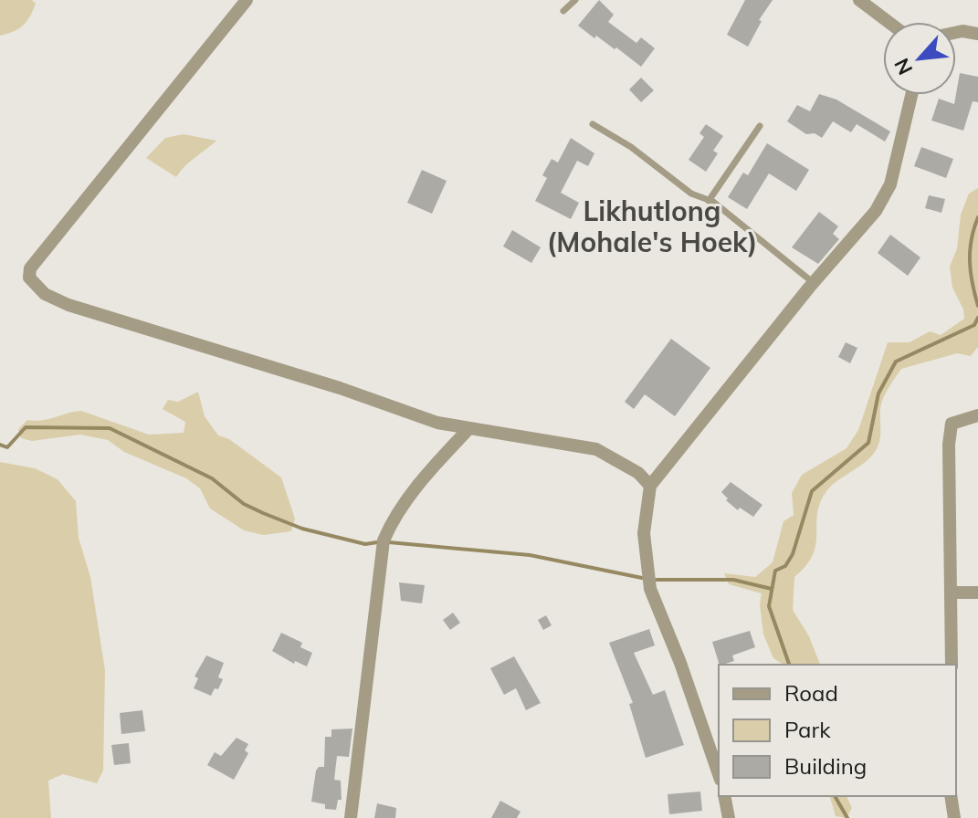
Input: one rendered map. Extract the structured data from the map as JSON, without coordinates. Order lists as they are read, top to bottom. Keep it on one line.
{"districts":["Likhutlong (Mohale's Hoek)"],"legend":["Road","Park","Building"],"north":"bottom left"}
